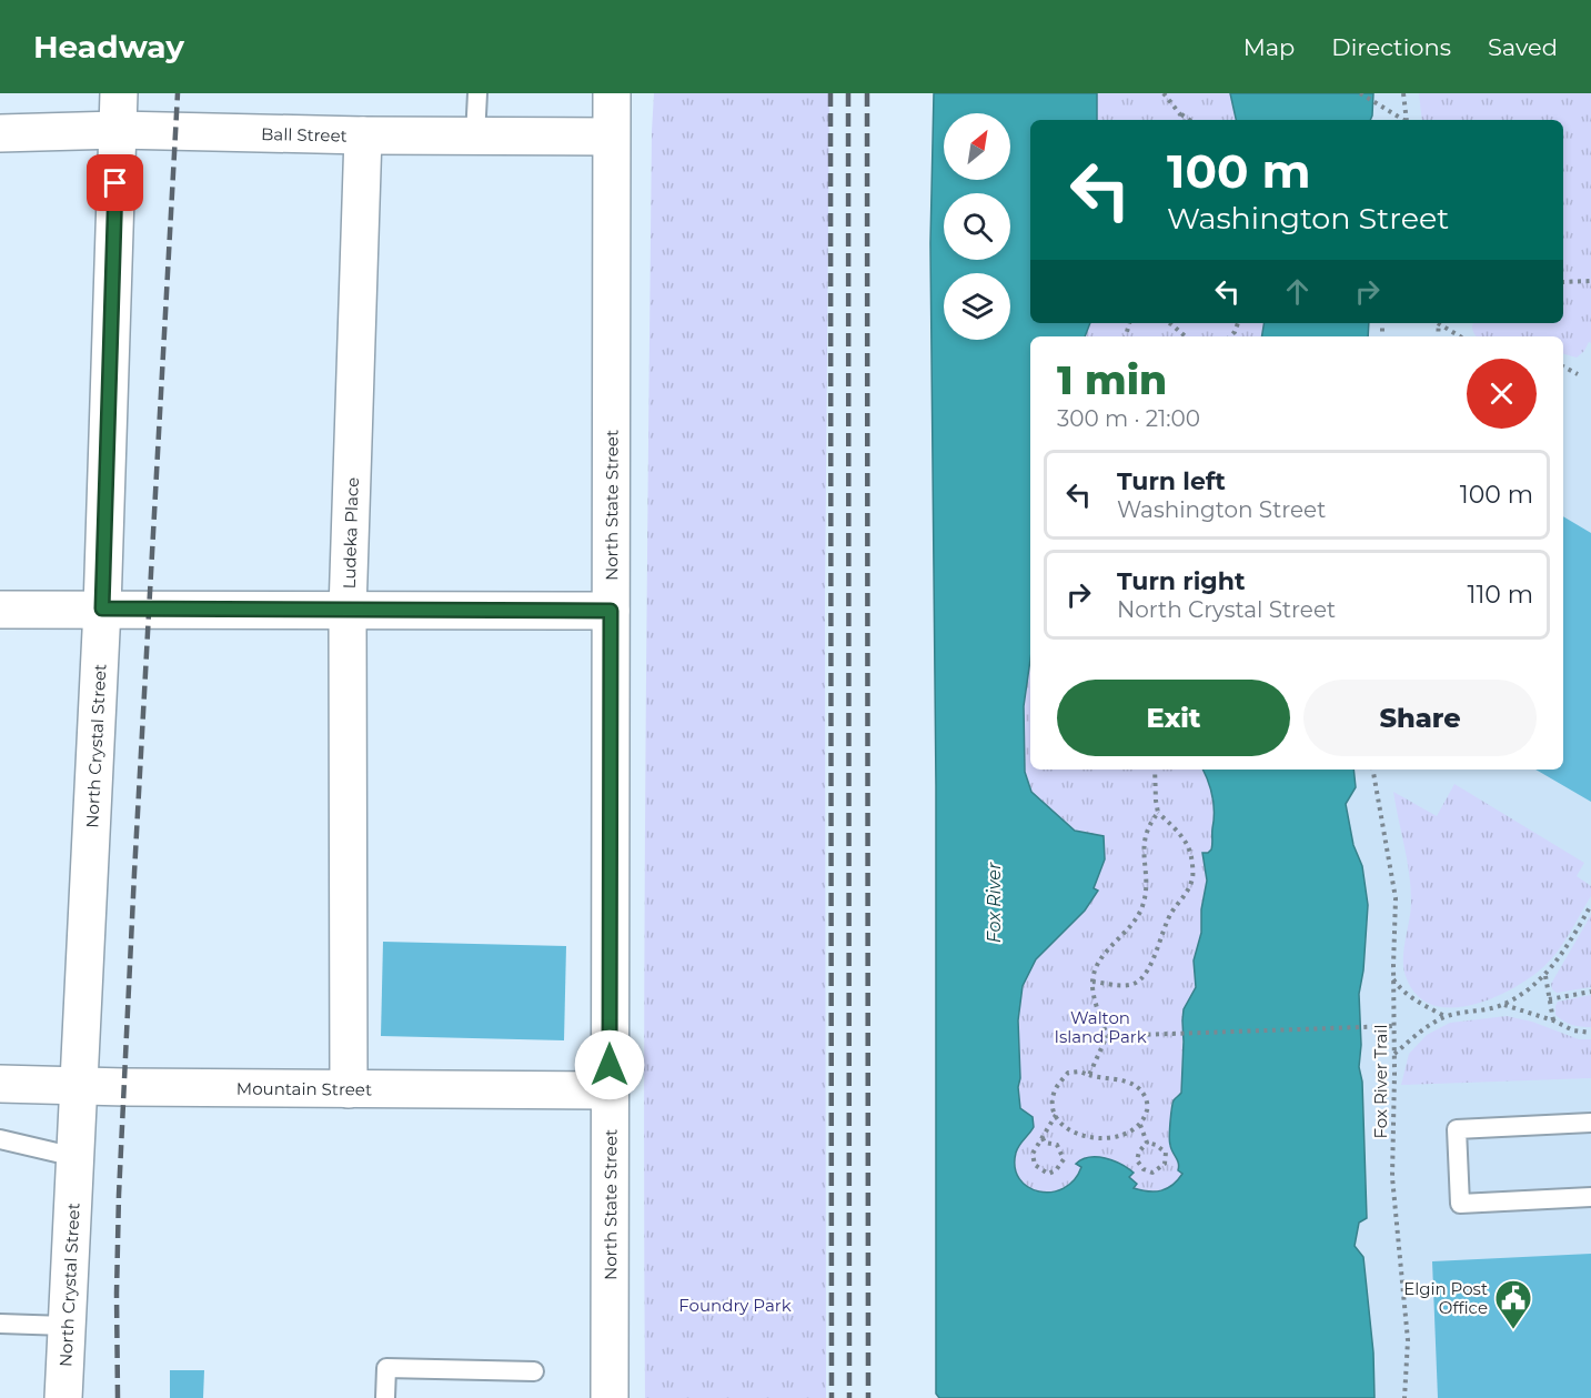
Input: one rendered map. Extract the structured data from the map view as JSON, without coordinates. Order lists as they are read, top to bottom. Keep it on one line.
{"streets":{"street":["Ball Street","North State Street","Ludeka Place","North Crystal Street","Mountain Street"],"path":["Fox River Trail"]},"crossings":[["Ball Street","North State Street"],["Ball Street","Ludeka Place"],["Ball Street","North Crystal Street"],["North State Street","Mountain Street"],["Ludeka Place","Mountain Street"],["North Crystal Street","Mountain Street"]],"water":["Fox River"],"parks":["Walton Island Park","Foundry Park"],"places":{"public building":["Elgin Post Office"]},"north":"top right","page":{"header":"Headway","nav":["Map","Directions","Saved"],"turn":["100 m","Washington Street"],"heading":["1 min","300 m · 21:00"],"list":[{"name":"Turn left","note":"Washington Street","value":"100 m"},{"name":"Turn right","note":"North Crystal Street","value":"110 m"}],"buttons":["Exit","Share"]}}
